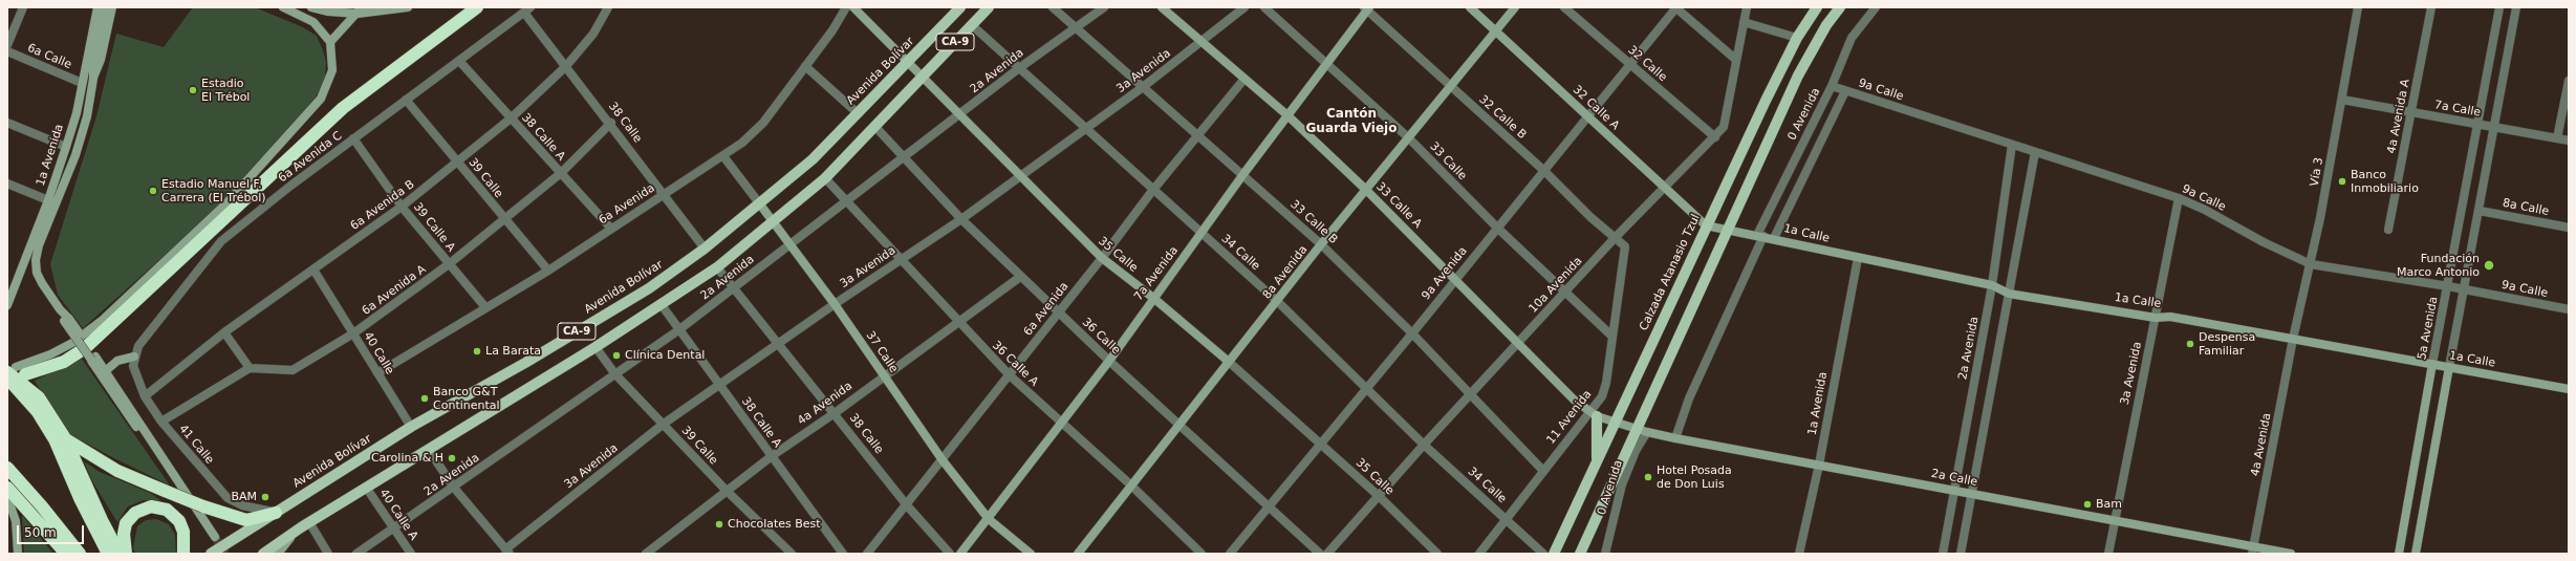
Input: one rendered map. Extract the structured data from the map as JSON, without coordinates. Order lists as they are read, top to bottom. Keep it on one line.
{"streets":{"main road":["CA-9","Avenida Bolívar","Calzada Atanasio Tzul"],"street":["6a Calle","32 Calle","2a Avenida","3a Avenida","9a Calle","32 Calle A","7a Calle","0 Avenida","4a Avenida A","32 Calle B","38 Calle","38 Calle A","1a Avenida","6a Avenida C","33 Calle","Vía 3","39 Calle","6a Avenida","6a Avenida B","33 Calle A","8a Calle","33 Calle B","39 Calle A","1a Calle","34 Calle","35 Calle","8a Avenida","7a Avenida","9a Avenida","10a Avenida","6a Avenida A","5a Avenida","36 Calle","37 Calle","40 Calle","36 Calle A","4a Avenida","11 Avenida","41 Calle","2a Calle","40 Calle A"]},"crossings":[["CA-9","38 Calle"],["CA-9","38 Calle A"],["CA-9","39 Calle"],["CA-9","34 Calle"],["CA-9","35 Calle"],["CA-9","36 Calle"],["CA-9","37 Calle"],["CA-9","36 Calle A"],["CA-9","40 Calle A"],["6a Calle","1a Avenida"],["32 Calle","9a Avenida"],["32 Calle","10a Avenida"],["Avenida Bolívar","38 Calle"],["Avenida Bolívar","35 Calle"],["Avenida Bolívar","37 Calle"],["Avenida Bolívar","40 Calle"],["Avenida Bolívar","41 Calle"],["2a Avenida","9a Calle"],["2a Avenida","38 Calle"],["2a Avenida","38 Calle A"],["2a Avenida","39 Calle"],["2a Avenida","33 Calle B"],["2a Avenida","1a Calle"],["2a Avenida","34 Calle"],["2a Avenida","35 Calle"],["2a Avenida","36 Calle"],["2a Avenida","37 Calle"],["2a Avenida","36 Calle A"],["2a Avenida","2a Calle"],["2a Avenida","40 Calle A"],["3a Avenida","9a Calle"],["3a Avenida","38 Calle"],["3a Avenida","38 Calle A"],["3a Avenida","39 Calle"],["3a Avenida","33 Calle A"],["3a Avenida","33 Calle B"],["3a Avenida","1a Calle"],["3a Avenida","34 Calle"],["3a Avenida","35 Calle"],["3a Avenida","36 Calle"],["3a Avenida","37 Calle"],["3a Avenida","36 Calle A"],["3a Avenida","2a Calle"],["9a Calle","0 Avenida"],["9a Calle","Vía 3"],["9a Calle","5a Avenida"],["32 Calle A","1a Calle"],["32 Calle A","8a Avenida"],["32 Calle A","Calzada Atanasio Tzul"],["32 Calle A","9a Avenida"],["32 Calle A","10a Avenida"],["7a Calle","4a Avenida A"],["7a Calle","Vía 3"],["7a Calle","5a Avenida"],["0 Avenida","1a Calle"],["0 Avenida","2a Calle"],["32 Calle B","8a Avenida"],["32 Calle B","7a Avenida"],["32 Calle B","9a Avenida"],["32 Calle B","10a Avenida"],["32 Calle B","11 Avenida"],["38 Calle","6a Avenida C"],["38 Calle","6a Avenida"],["38 Calle","6a Avenida B"],["38 Calle","6a Avenida A"],["38 Calle","4a Avenida"],["38 Calle A","6a Avenida C"],["38 Calle A","6a Avenida"],["38 Calle A","6a Avenida B"],["38 Calle A","6a Avenida A"],["38 Calle A","4a Avenida"],["1a Avenida","1a Calle"],["1a Avenida","2a Calle"],["6a Avenida C","39 Calle"],["6a Avenida C","39 Calle A"],["6a Avenida C","41 Calle"],["33 Calle","8a Avenida"],["33 Calle","7a Avenida"],["33 Calle","9a Avenida"],["33 Calle","10a Avenida"],["33 Calle","11 Avenida"],["Vía 3","1a Calle"],["Vía 3","4a Avenida"],["39 Calle","6a Avenida"],["39 Calle","6a Avenida B"],["39 Calle","6a Avenida A"],["39 Calle","4a Avenida"],["6a Avenida","33 Calle A"],["6a Avenida","33 Calle B"],["6a Avenida","39 Calle A"],["6a Avenida","34 Calle"],["6a Avenida","35 Calle"],["6a Avenida","36 Calle"],["6a Avenida","37 Calle"],["6a Avenida","40 Calle"],["6a Avenida","36 Calle A"],["6a Avenida B","39 Calle A"],["6a Avenida B","40 Calle"],["6a Avenida B","41 Calle"],["33 Calle A","8a Avenida"],["33 Calle A","Calzada Atanasio Tzul"],["33 Calle A","7a Avenida"],["33 Calle A","9a Avenida"],["33 Calle A","10a Avenida"],["33 Calle A","11 Avenida"],["33 Calle A","2a Calle"],["33 Calle B","8a Avenida"],["33 Calle B","7a Avenida"],["33 Calle B","9a Avenida"],["33 Calle B","10a Avenida"],["33 Calle B","11 Avenida"],["39 Calle A","6a Avenida A"],["1a Calle","Calzada Atanasio Tzul"],["1a Calle","5a Avenida"],["1a Calle","4a Avenida"],["34 Calle","8a Avenida"],["34 Calle","7a Avenida"],["34 Calle","9a Avenida"],["34 Calle","10a Avenida"],["34 Calle","11 Avenida"],["35 Calle","8a Avenida"],["35 Calle","7a Avenida"],["35 Calle","9a Avenida"],["35 Calle","10a Avenida"],["8a Avenida","36 Calle"],["8a Avenida","36 Calle A"],["Calzada Atanasio Tzul","2a Calle"],["7a Avenida","36 Calle"],["7a Avenida","37 Calle"],["7a Avenida","36 Calle A"],["9a Avenida","36 Calle"],["6a Avenida A","40 Calle"],["36 Calle","4a Avenida"],["37 Calle","4a Avenida"],["36 Calle A","4a Avenida"],["4a Avenida","2a Calle"]],"districts":["Cantón Guarda Viejo"],"places":["Estadio El Trébol","Banco Inmobiliario","Estadio Manuel F. Carrera (El Trébol)","Fundación Marco Antonio","Despensa Familiar","La Barata","Clínica Dental","Banco G&T Continental","Carolina & H","Hotel Posada de Don Luis","BAM","Bam","Chocolates Best"],"scale_bar":"50 m"}
